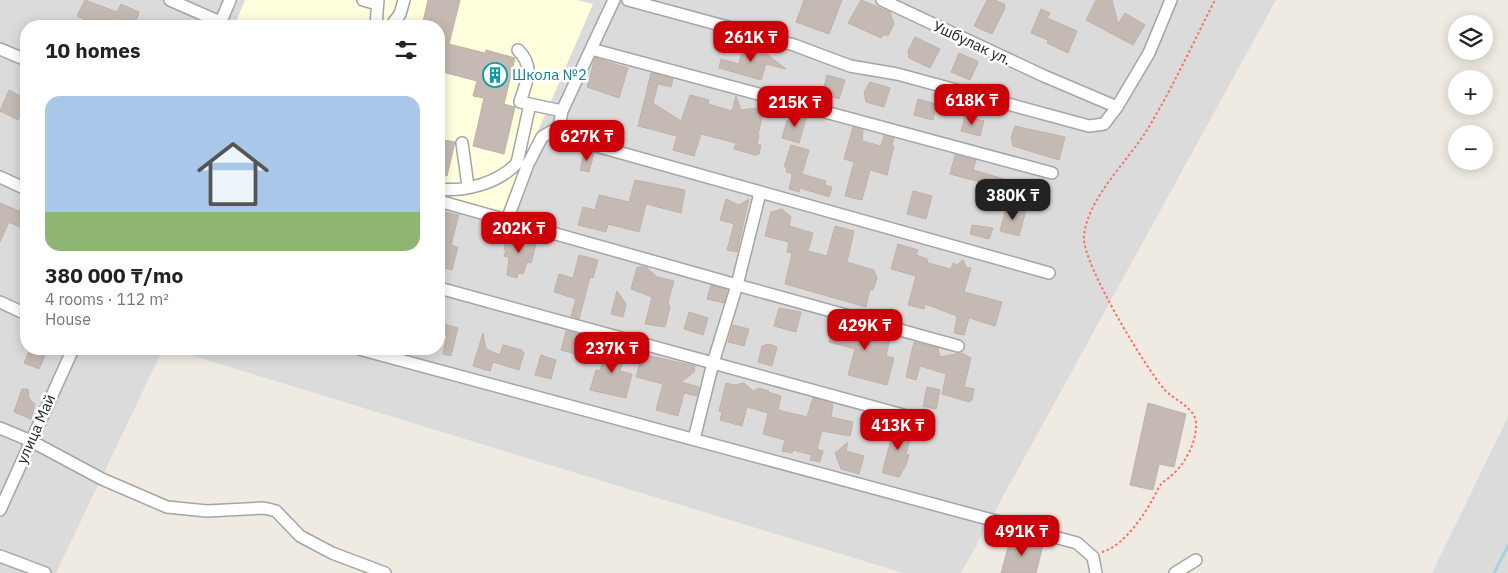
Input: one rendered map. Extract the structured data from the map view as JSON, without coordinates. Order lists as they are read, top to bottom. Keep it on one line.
{"streets":{"street":["Ушбулак ул.","улица Май"]},"places":{"building":["Школа №2"]},"page":{"map_buttons":["+","−"],"heading":"10 homes","price":["261K ₸","618K ₸","215K ₸","627K ₸","380K ₸","202K ₸","429K ₸","237K ₸","413K ₸","491K ₸"],"list":[{"name":"380 000 ₸/mo","note":"4 rooms · 112 m² · House"}]}}
